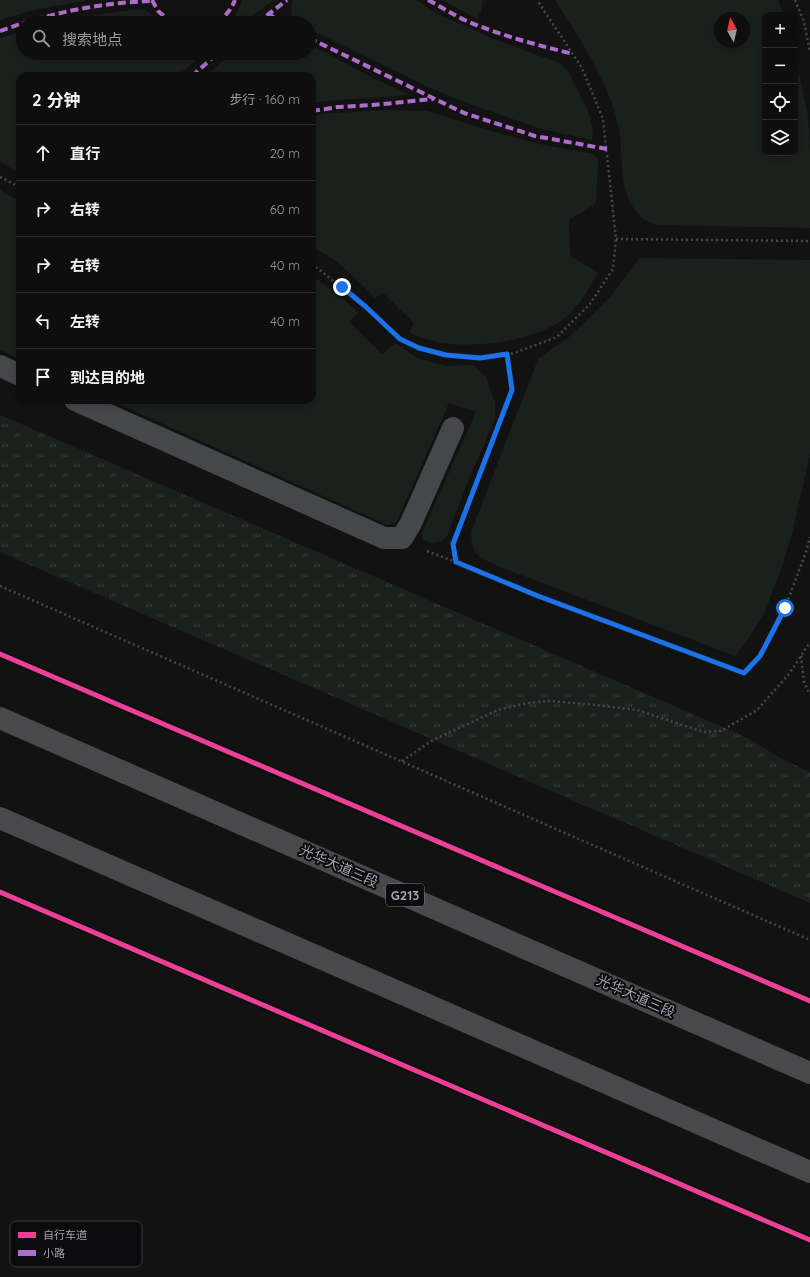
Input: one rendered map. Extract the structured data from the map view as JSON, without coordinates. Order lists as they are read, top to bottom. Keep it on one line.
{"streets":{"highway":["光华大道三段","G213"]},"legend":["自行车道","小路"],"north":"top","page":{"map_buttons":["+","−"],"search":"搜索地点","heading":["2 分钟","步行 · 160 m"],"list":[["直行","20 m"],["右转","60 m"],["右转","40 m"],["左转","40 m"],"到达目的地"]}}
